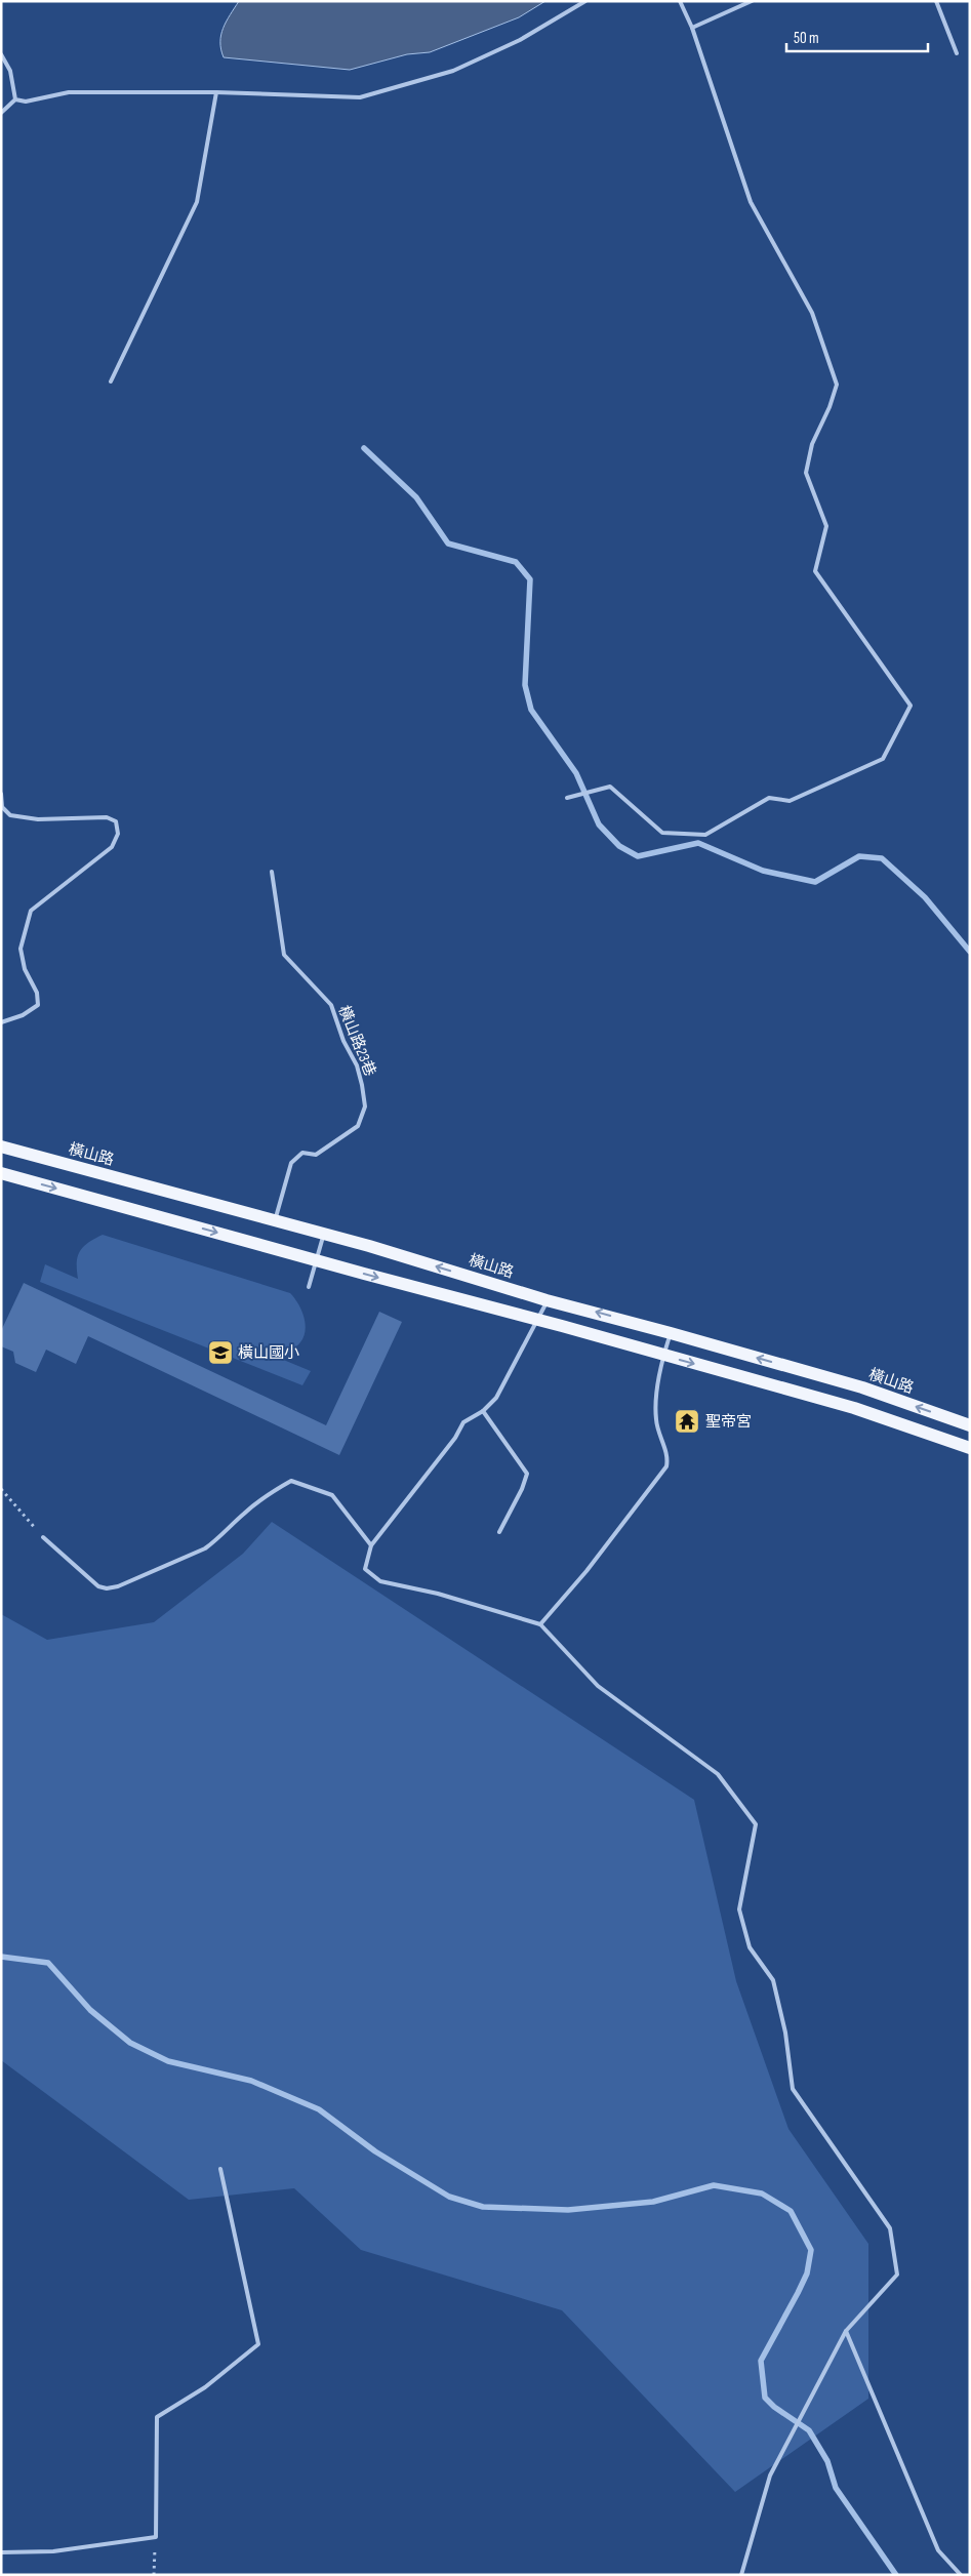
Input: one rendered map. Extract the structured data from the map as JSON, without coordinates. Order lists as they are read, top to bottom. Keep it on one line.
{"streets":{"main road":["橫山路"],"lane":["橫山路23巷"]},"crossings":[["橫山路23巷","橫山路"]],"places":{"school or university":["橫山國小"],"temple":["聖帝宮"]},"scale_bar":"50 m"}
